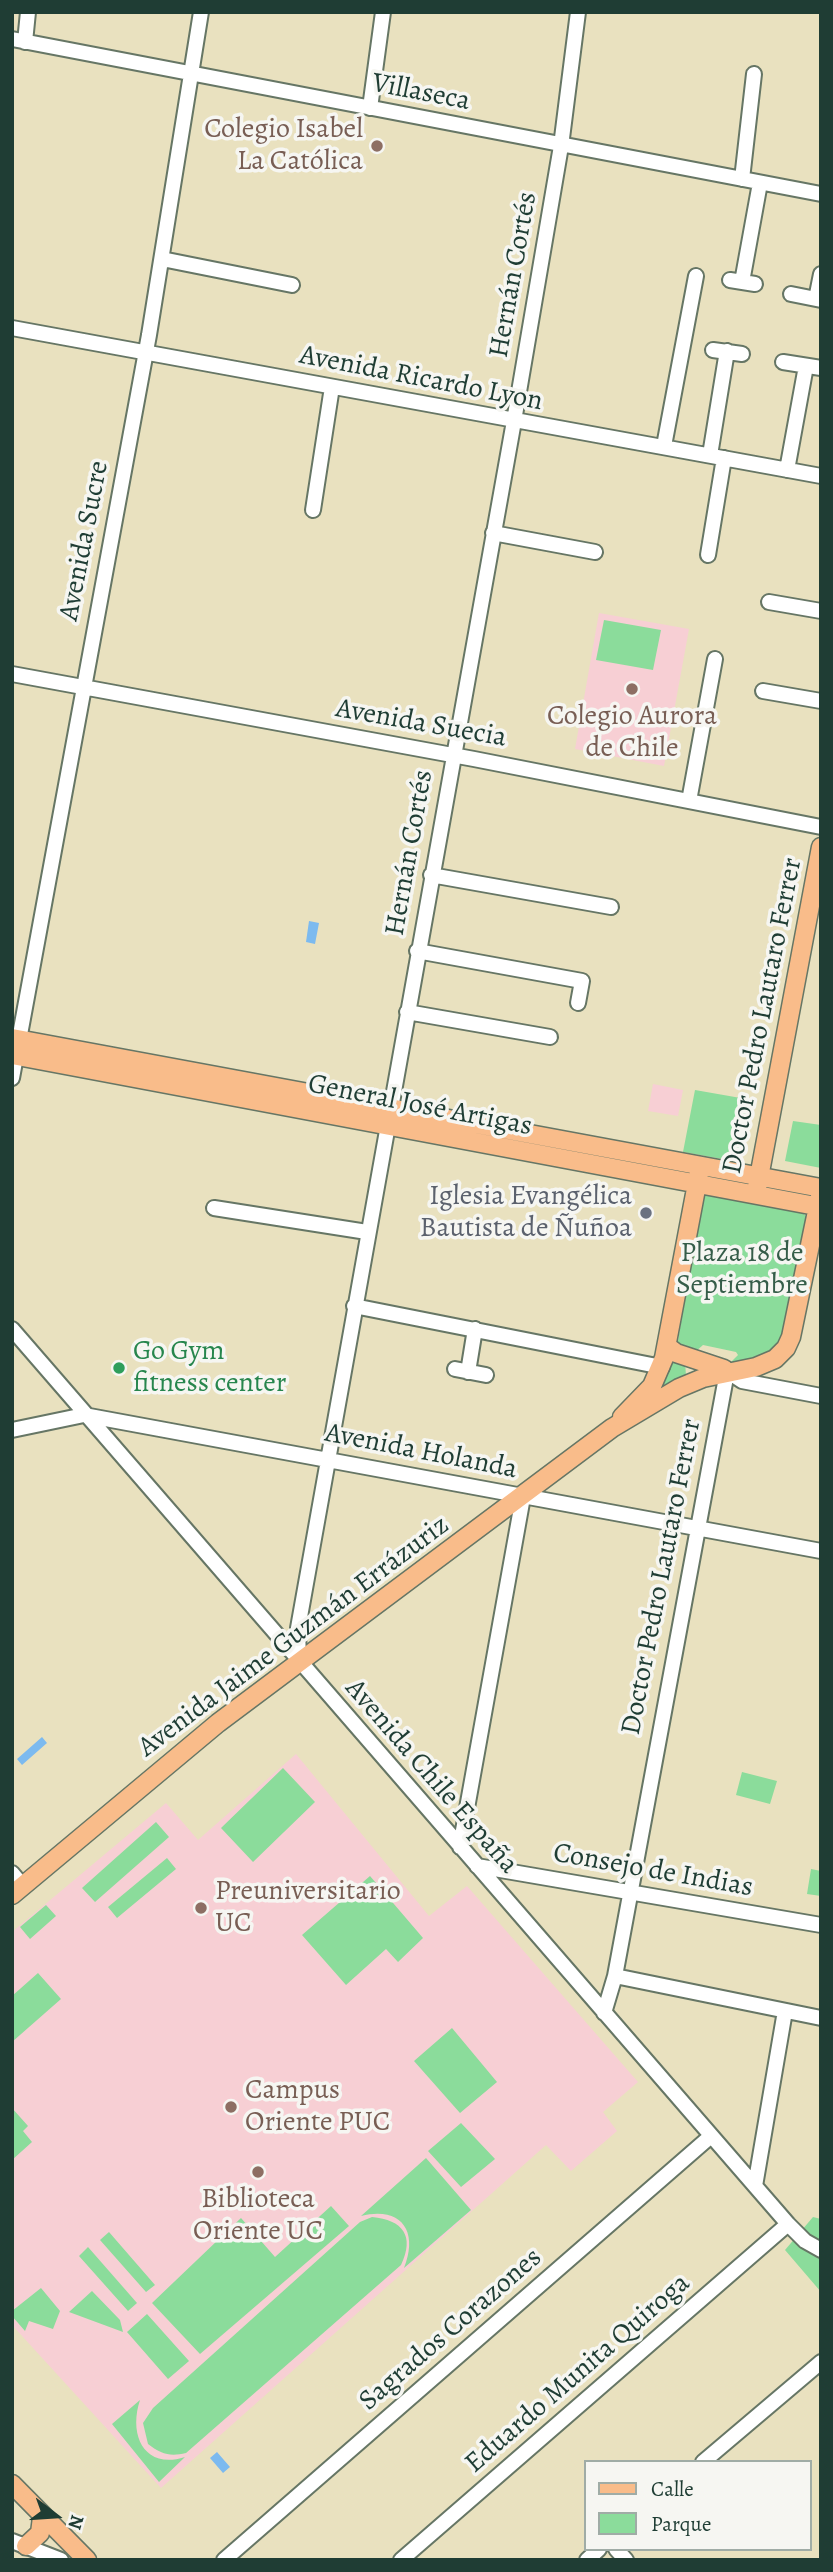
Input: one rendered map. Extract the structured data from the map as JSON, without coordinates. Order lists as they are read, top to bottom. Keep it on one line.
{"streets":{"main road":["Doctor Pedro Lautaro Ferrer","General José Artigas","Avenida Jaime Guzmán Errázuriz"],"street":["Villaseca","Hernán Cortés","Avenida Ricardo Lyon","Avenida Sucre","Avenida Suecia","Avenida Holanda","Avenida Chile España","Consejo de Indias","Sagrados Corazones","Eduardo Munita Quiroga"]},"crossings":[["Villaseca","Hernán Cortés"],["Villaseca","Avenida Sucre"],["Hernán Cortés","Avenida Ricardo Lyon"],["Hernán Cortés","Avenida Suecia"],["Hernán Cortés","General José Artigas"],["Hernán Cortés","Avenida Holanda"],["Hernán Cortés","Avenida Jaime Guzmán Errázuriz"],["Hernán Cortés","Avenida Chile España"],["Avenida Ricardo Lyon","Avenida Sucre"],["Avenida Sucre","Avenida Suecia"],["Avenida Sucre","General José Artigas"],["Doctor Pedro Lautaro Ferrer","General José Artigas"],["Doctor Pedro Lautaro Ferrer","Avenida Holanda"],["Doctor Pedro Lautaro Ferrer","Avenida Jaime Guzmán Errázuriz"],["Doctor Pedro Lautaro Ferrer","Avenida Chile España"],["Doctor Pedro Lautaro Ferrer","Consejo de Indias"],["Avenida Holanda","Avenida Jaime Guzmán Errázuriz"],["Avenida Holanda","Avenida Chile España"],["Avenida Jaime Guzmán Errázuriz","Avenida Chile España"],["Avenida Chile España","Consejo de Indias"],["Avenida Chile España","Sagrados Corazones"],["Avenida Chile España","Eduardo Munita Quiroga"]],"parks":["Plaza 18 de Septiembre"],"places":["Colegio Isabel La Católica","Colegio Aurora de Chile","Iglesia Evangélica Bautista de Ñuñoa","Go Gym fitness center","Preuniversitario UC","Campus Oriente PUC","Biblioteca Oriente UC"],"legend":["Calle","Parque"],"north":"right"}
